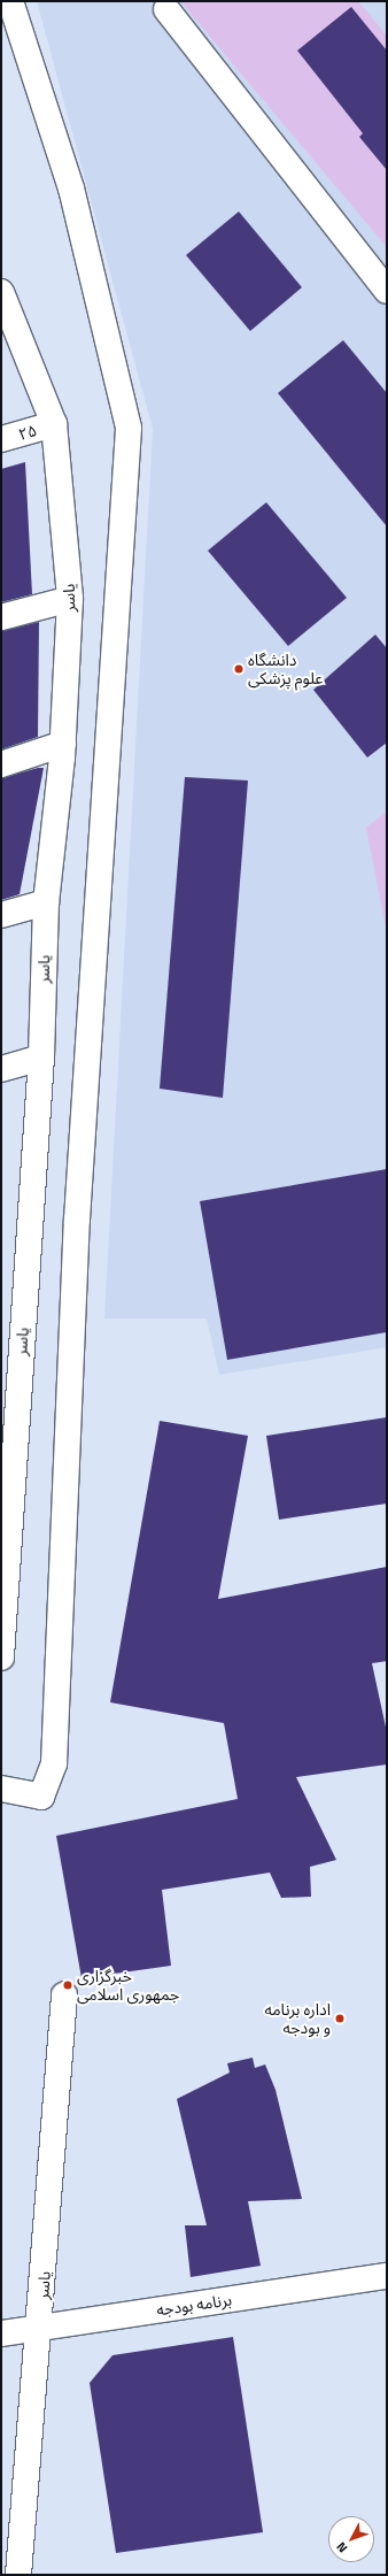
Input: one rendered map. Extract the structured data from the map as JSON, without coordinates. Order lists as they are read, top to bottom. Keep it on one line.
{"streets":{"main road":["۲۵","یاسر","برنامه بودجه"]},"crossings":[["۲۵","یاسر"],["یاسر","برنامه بودجه"]],"places":["دانشگاه علوم پزشکی","خبرگزاری جمهوری اسلامی","اداره برنامه و بودجه"],"north":"bottom left"}
